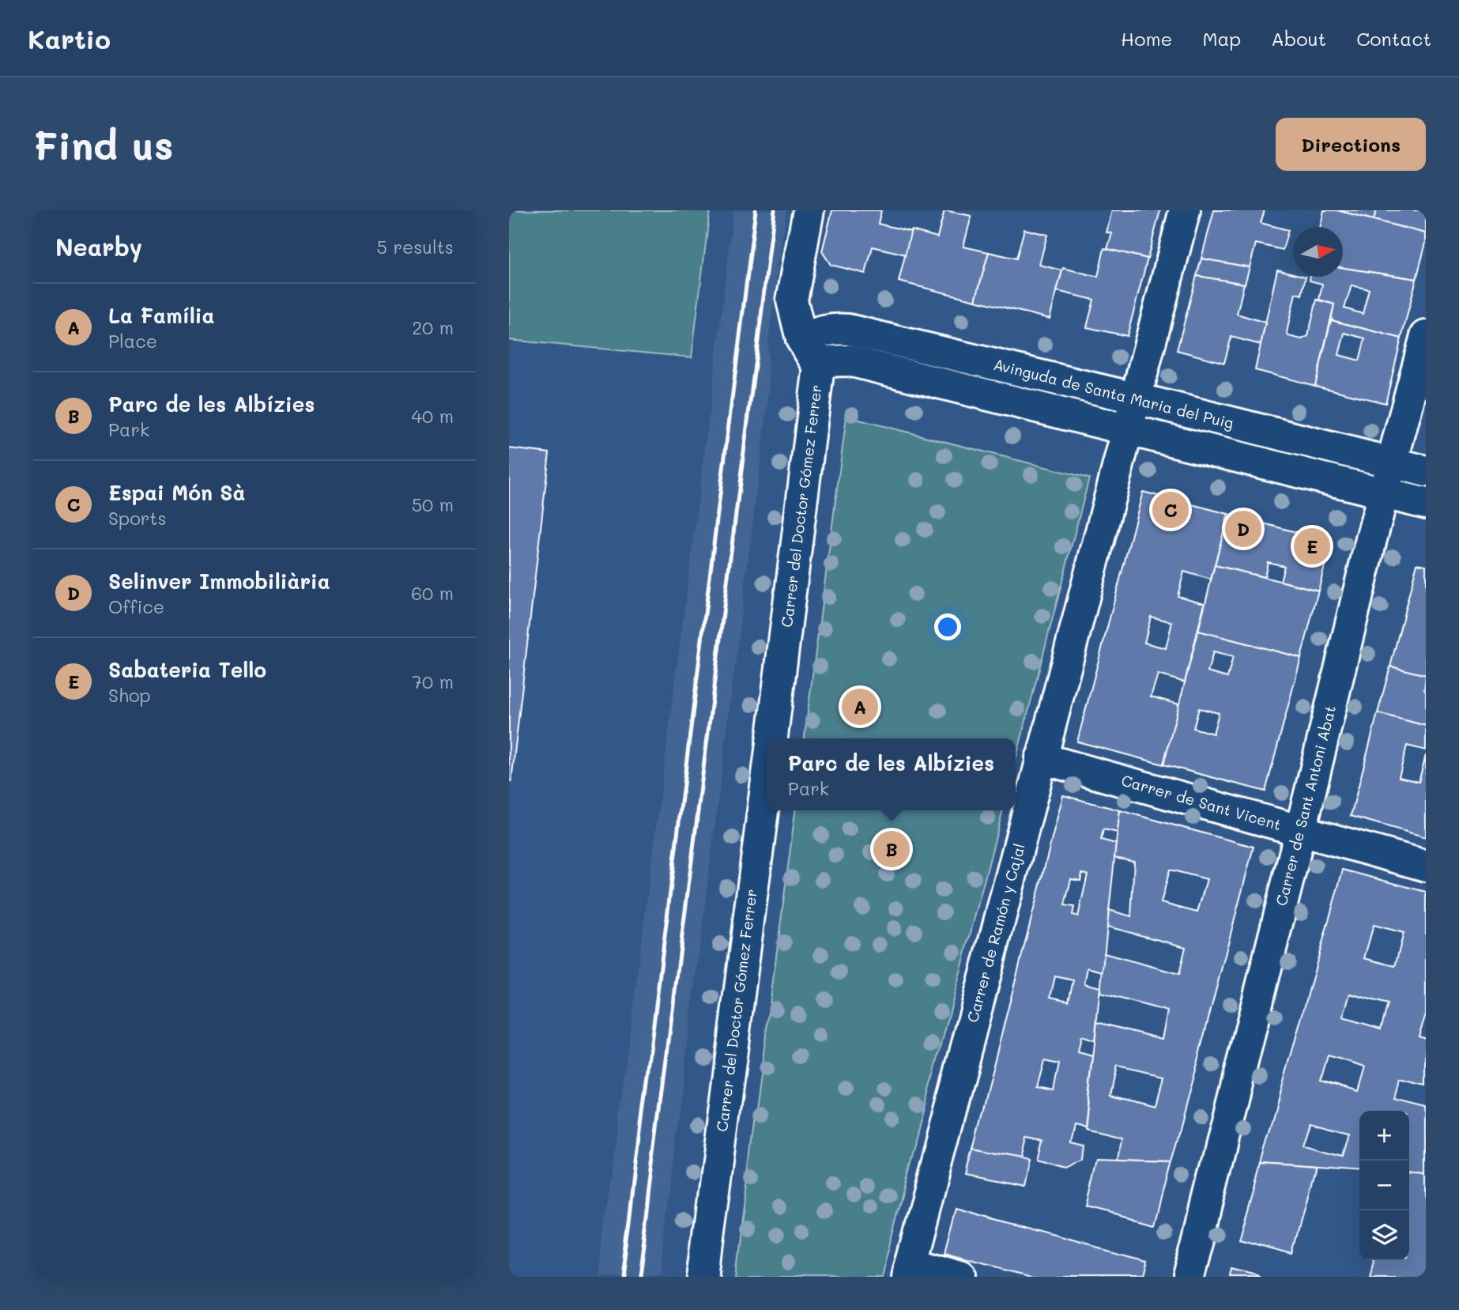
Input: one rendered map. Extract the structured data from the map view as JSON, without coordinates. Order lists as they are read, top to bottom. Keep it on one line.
{"streets":{"street":["Avinguda de Santa Maria del Puig","Carrer del Doctor Gómez Ferrer","Carrer de Sant Vicent","Carrer de Sant Antoni Abat","Carrer de Ramón y Cajal"]},"crossings":[["Avinguda de Santa Maria del Puig","Carrer del Doctor Gómez Ferrer"],["Avinguda de Santa Maria del Puig","Carrer de Sant Antoni Abat"],["Avinguda de Santa Maria del Puig","Carrer de Ramón y Cajal"],["Carrer de Sant Vicent","Carrer de Sant Antoni Abat"],["Carrer de Sant Vicent","Carrer de Ramón y Cajal"]],"north":"right","page":{"header":"Kartio","nav":["Home","Map","About","Contact"],"buttons":"Directions","title":"Find us","heading":["Nearby","5 results"],"list":[{"mark":"A","name":"La Família","note":"Place","value":"20 m"},{"mark":"B","name":"Parc de les Albízies","note":"Park","value":"40 m"},{"mark":"C","name":"Espai Món Sà","note":"Sports","value":"50 m"},{"mark":"D","name":"Selinver Immobiliària","note":"Office","value":"60 m"},{"mark":"E","name":"Sabateria Tello","note":"Shop","value":"70 m"}],"pins":["C","D","E","A","B"],"popup":["Parc de les Albízies","Park"],"map_buttons":["+","−"]}}
